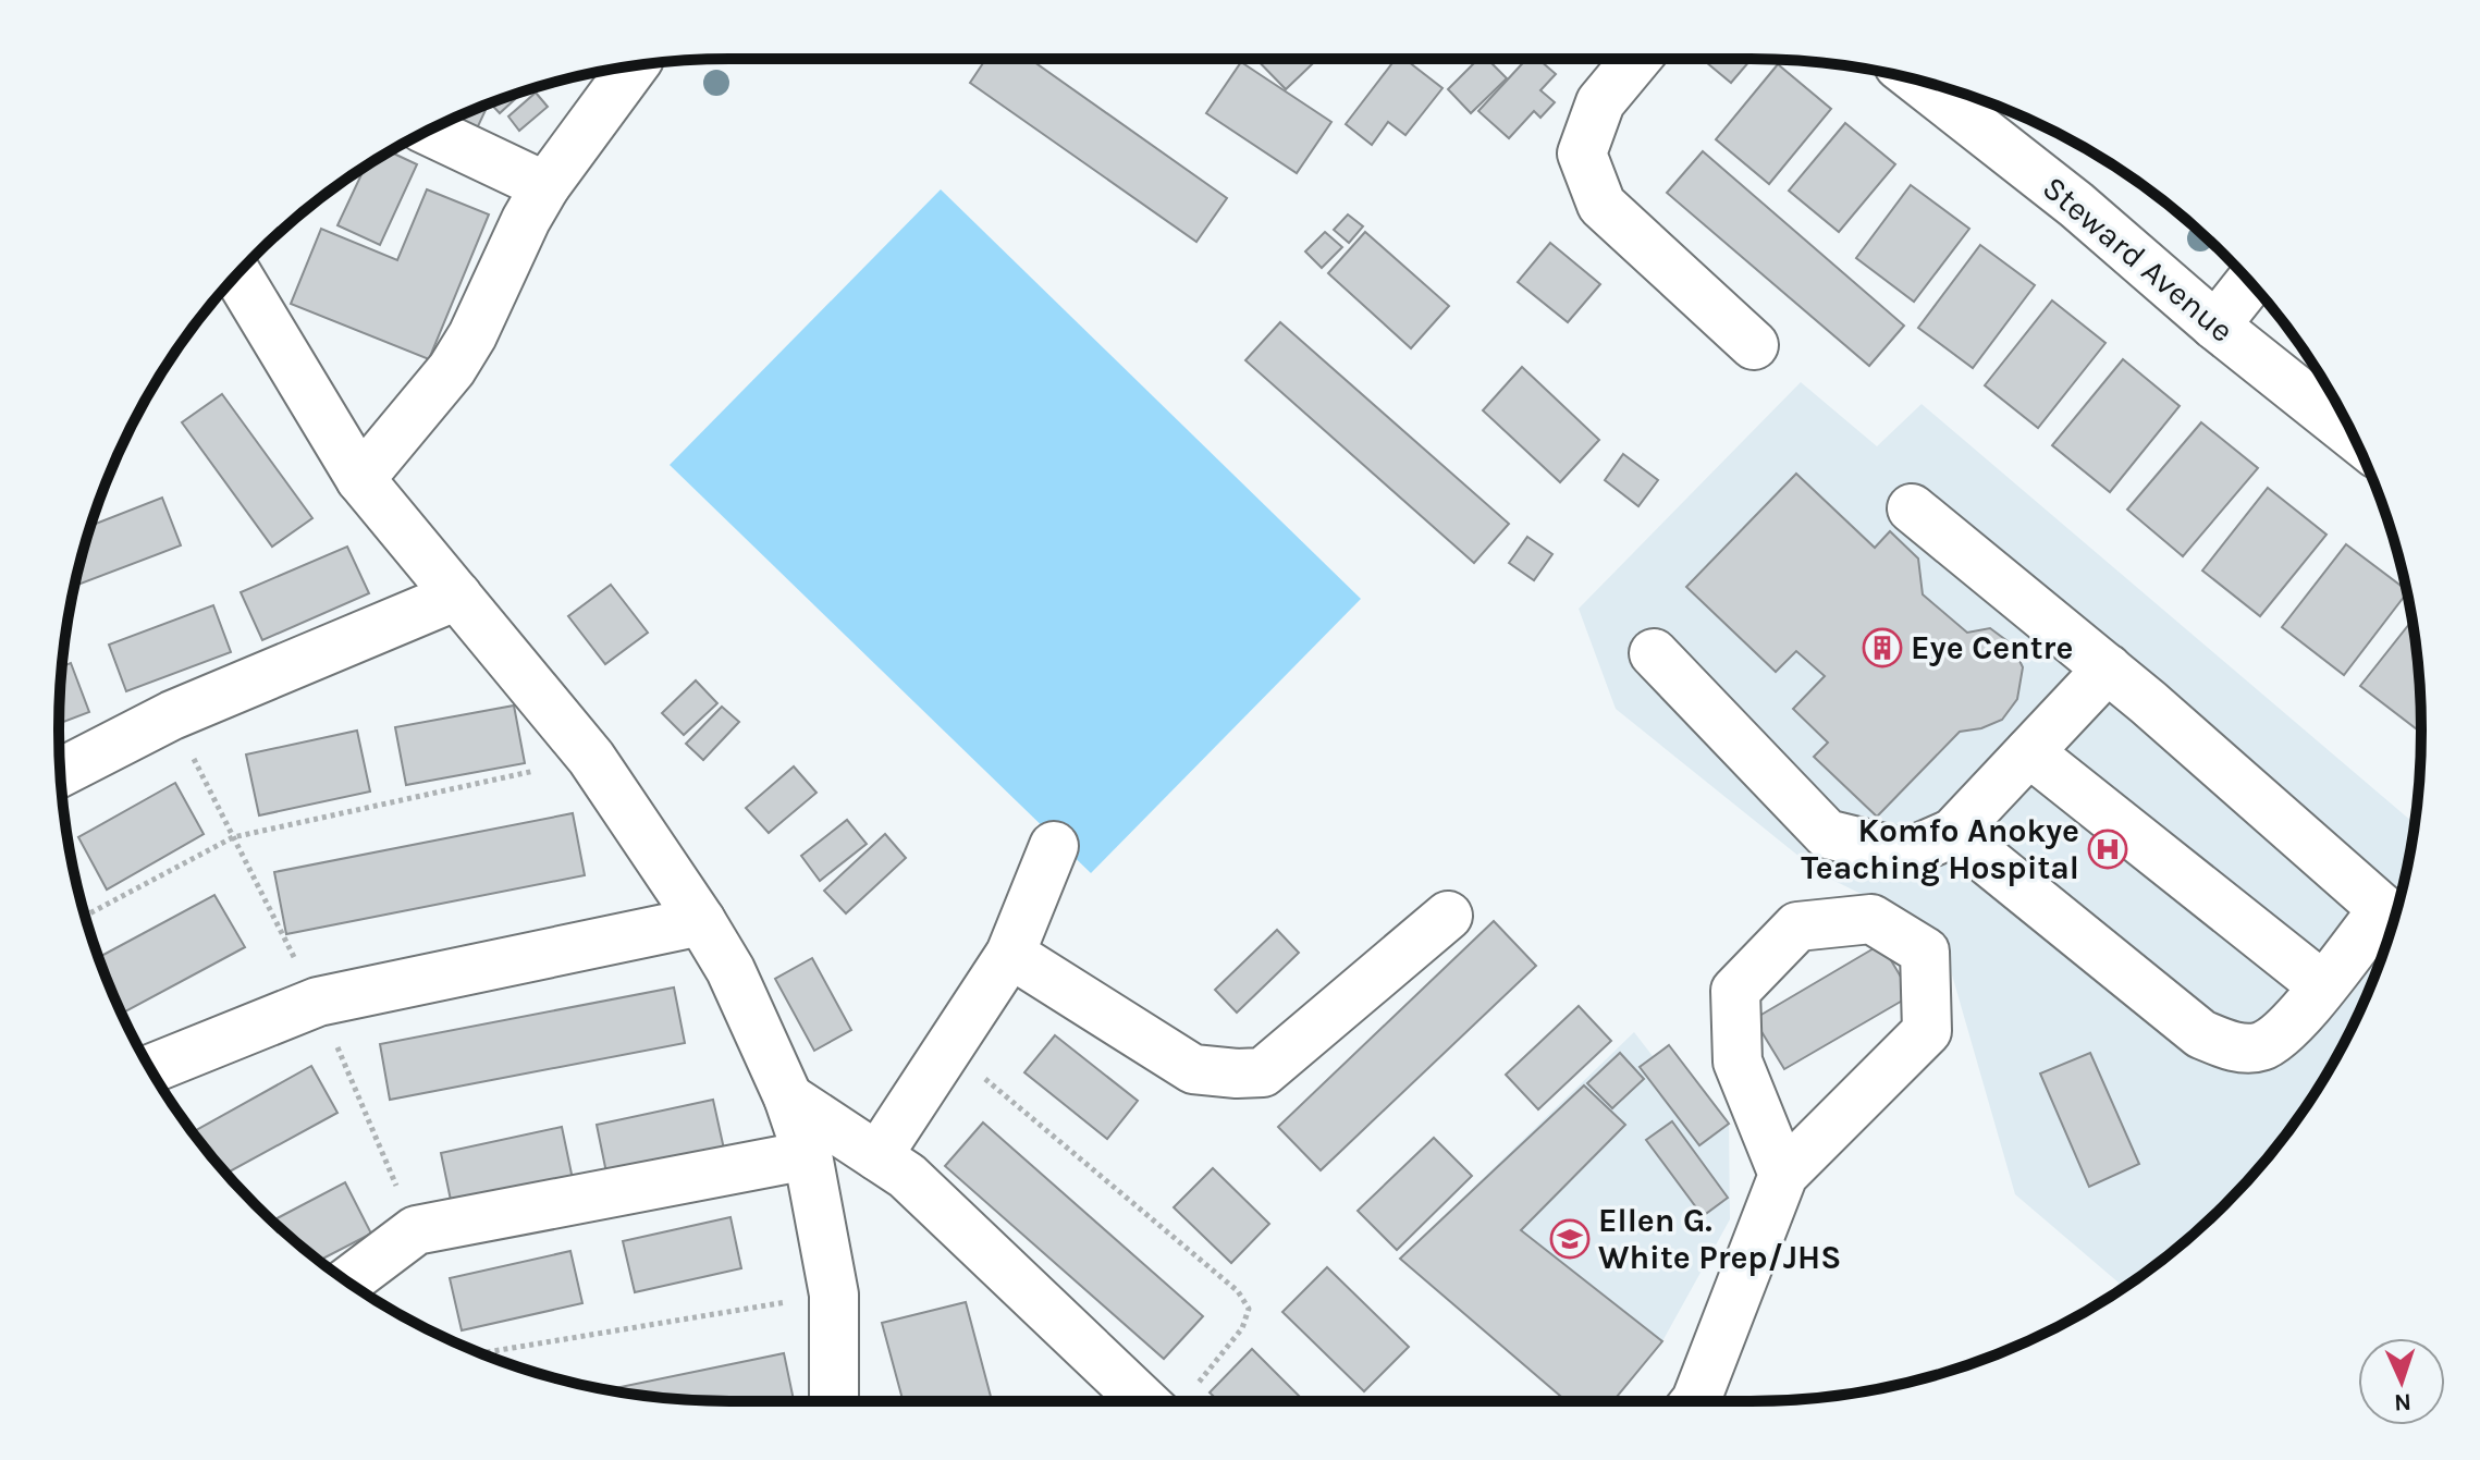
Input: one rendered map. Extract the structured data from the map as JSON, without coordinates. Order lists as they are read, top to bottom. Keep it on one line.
{"streets":{"street":["Steward Avenue"]},"places":{"building":["Eye Centre"],"hospital":["Komfo Anokye Teaching Hospital"],"school or university":["Ellen G. White Prep/JHS"]},"north":"bottom"}
